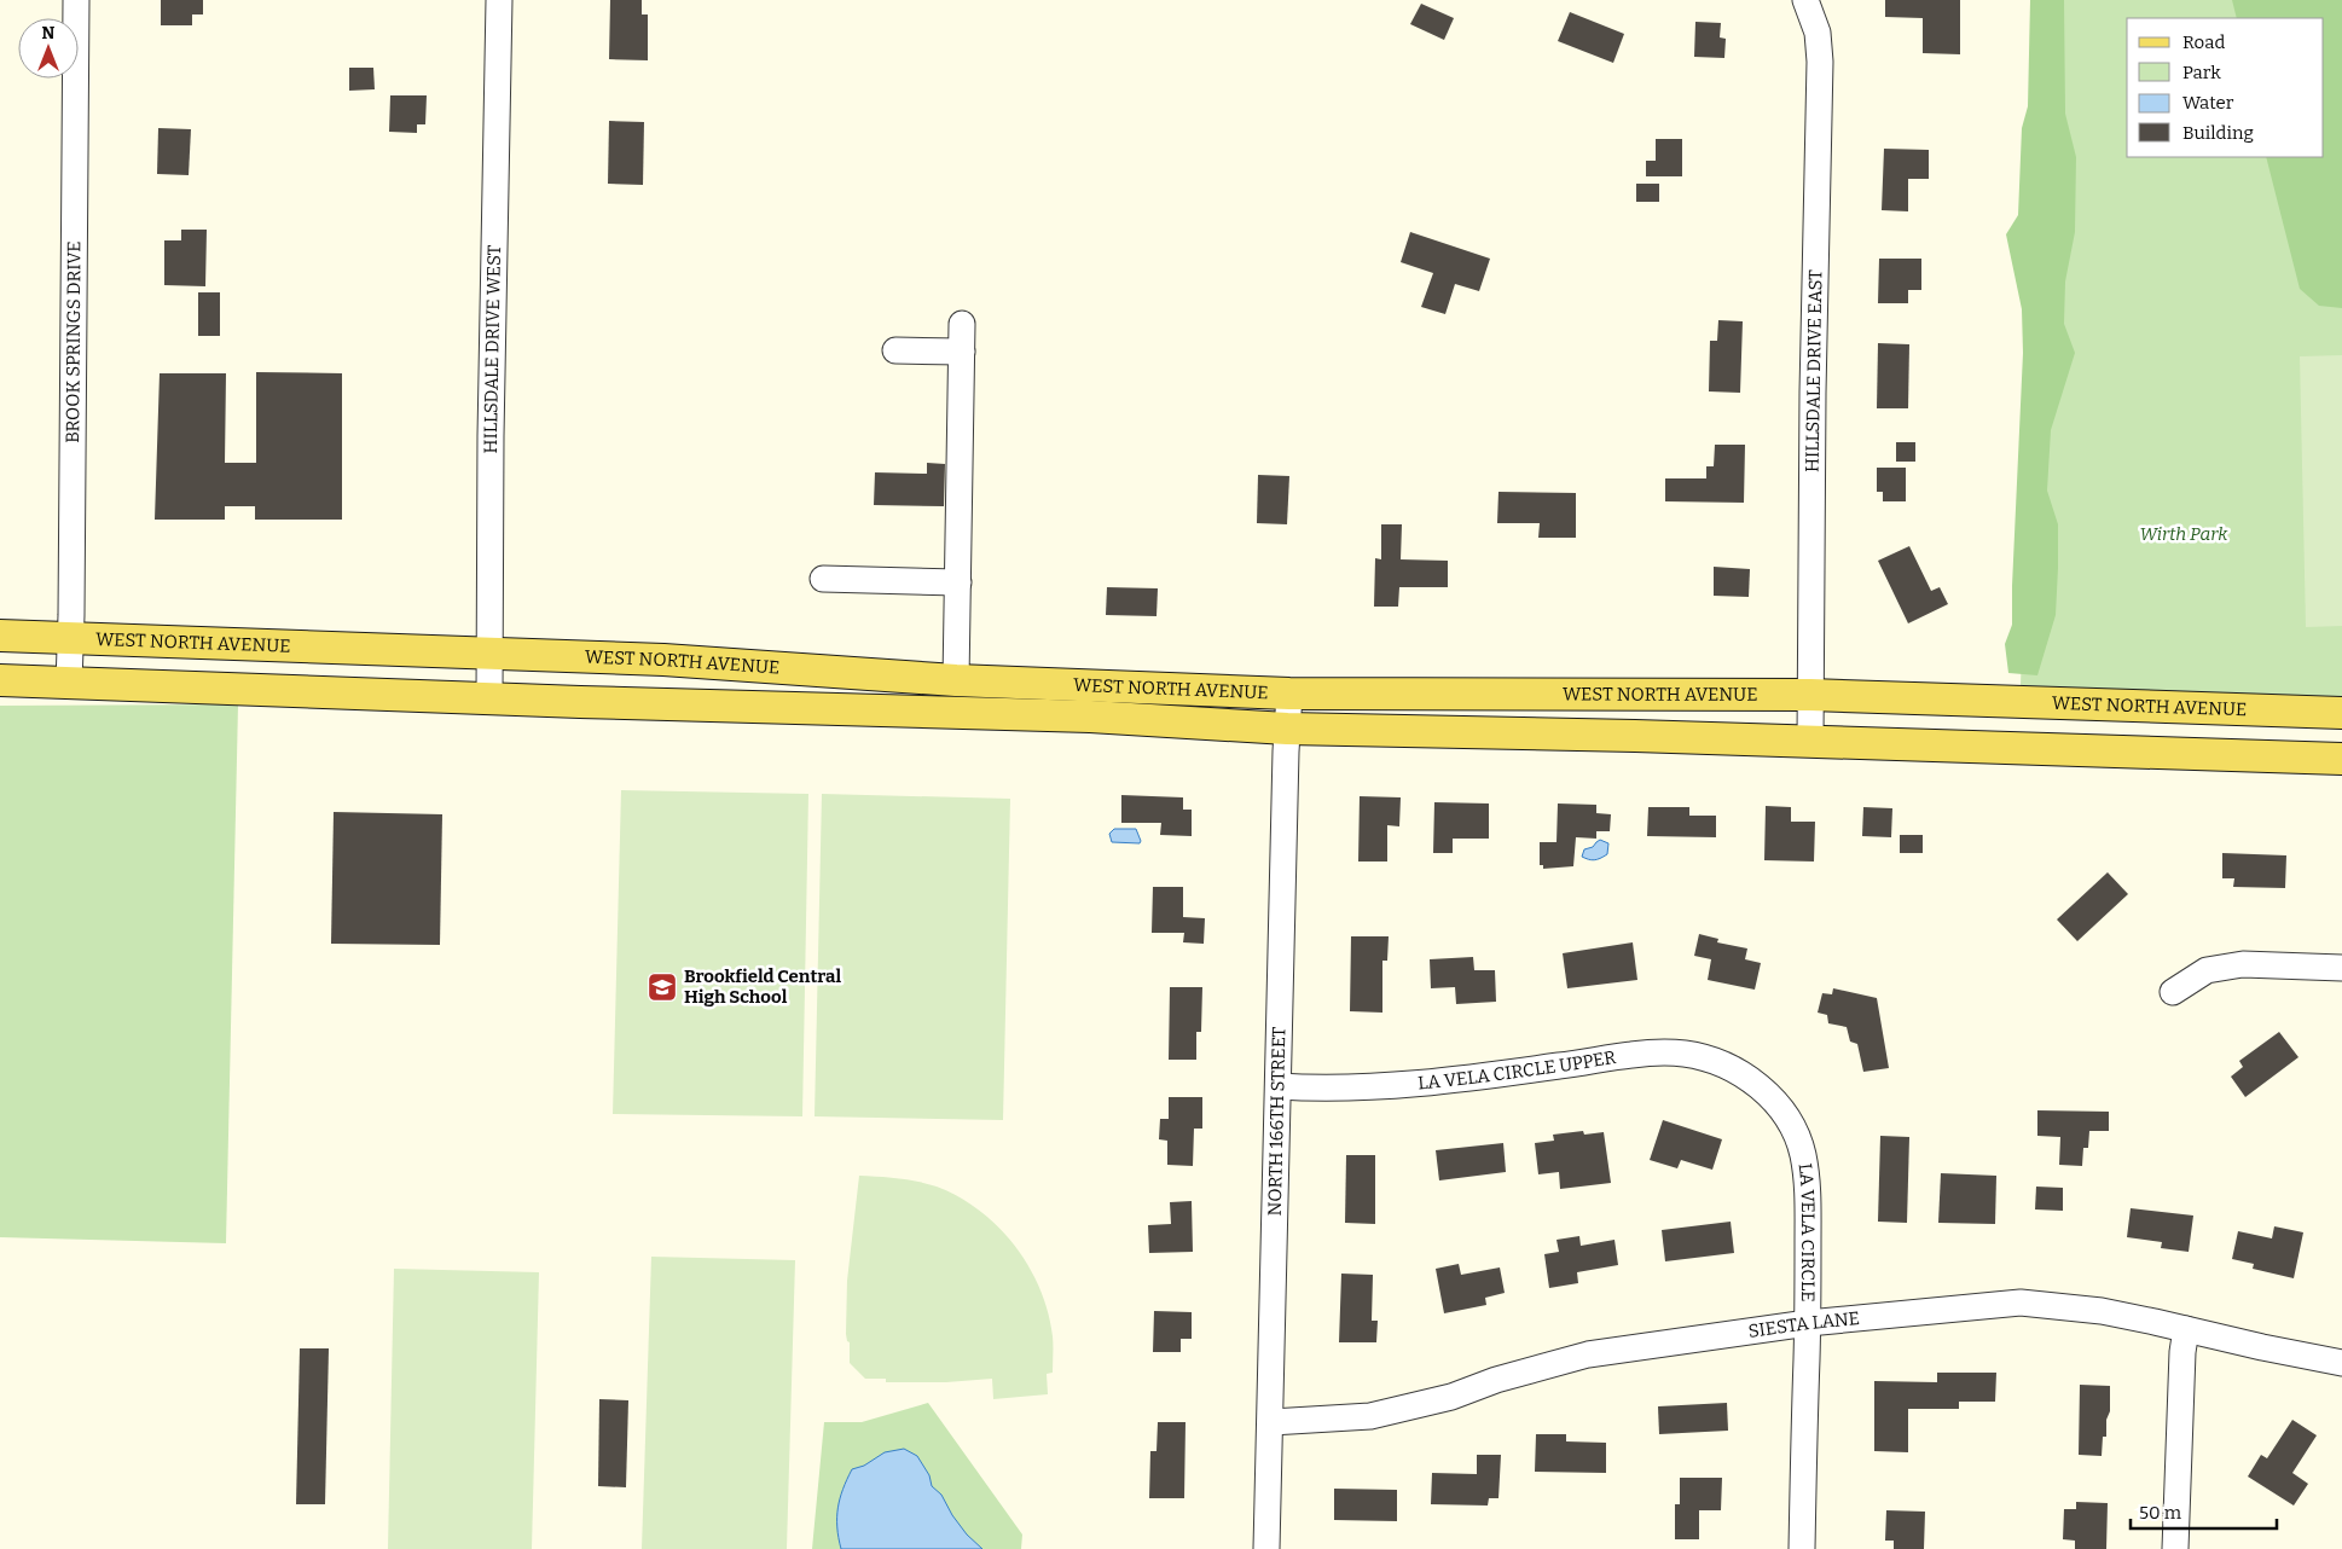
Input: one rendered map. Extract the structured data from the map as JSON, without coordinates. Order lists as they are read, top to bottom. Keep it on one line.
{"streets":{"main road":["WEST NORTH AVENUE"],"street":["BROOK SPRINGS DRIVE","HILLSDALE DRIVE WEST","HILLSDALE DRIVE EAST","LA VELA CIRCLE UPPER","NORTH 166TH STREET","LA VELA CIRCLE","SIESTA LANE"]},"crossings":[["BROOK SPRINGS DRIVE","WEST NORTH AVENUE"],["HILLSDALE DRIVE WEST","WEST NORTH AVENUE"],["HILLSDALE DRIVE EAST","WEST NORTH AVENUE"],["WEST NORTH AVENUE","NORTH 166TH STREET"],["LA VELA CIRCLE UPPER","NORTH 166TH STREET"],["LA VELA CIRCLE UPPER","LA VELA CIRCLE"],["NORTH 166TH STREET","SIESTA LANE"],["LA VELA CIRCLE","SIESTA LANE"]],"parks":["Wirth Park"],"places":{"school or university":["Brookfield Central High School"]},"legend":["Road","Park","Water","Building"],"scale_bar":"50 m","north":"top"}
